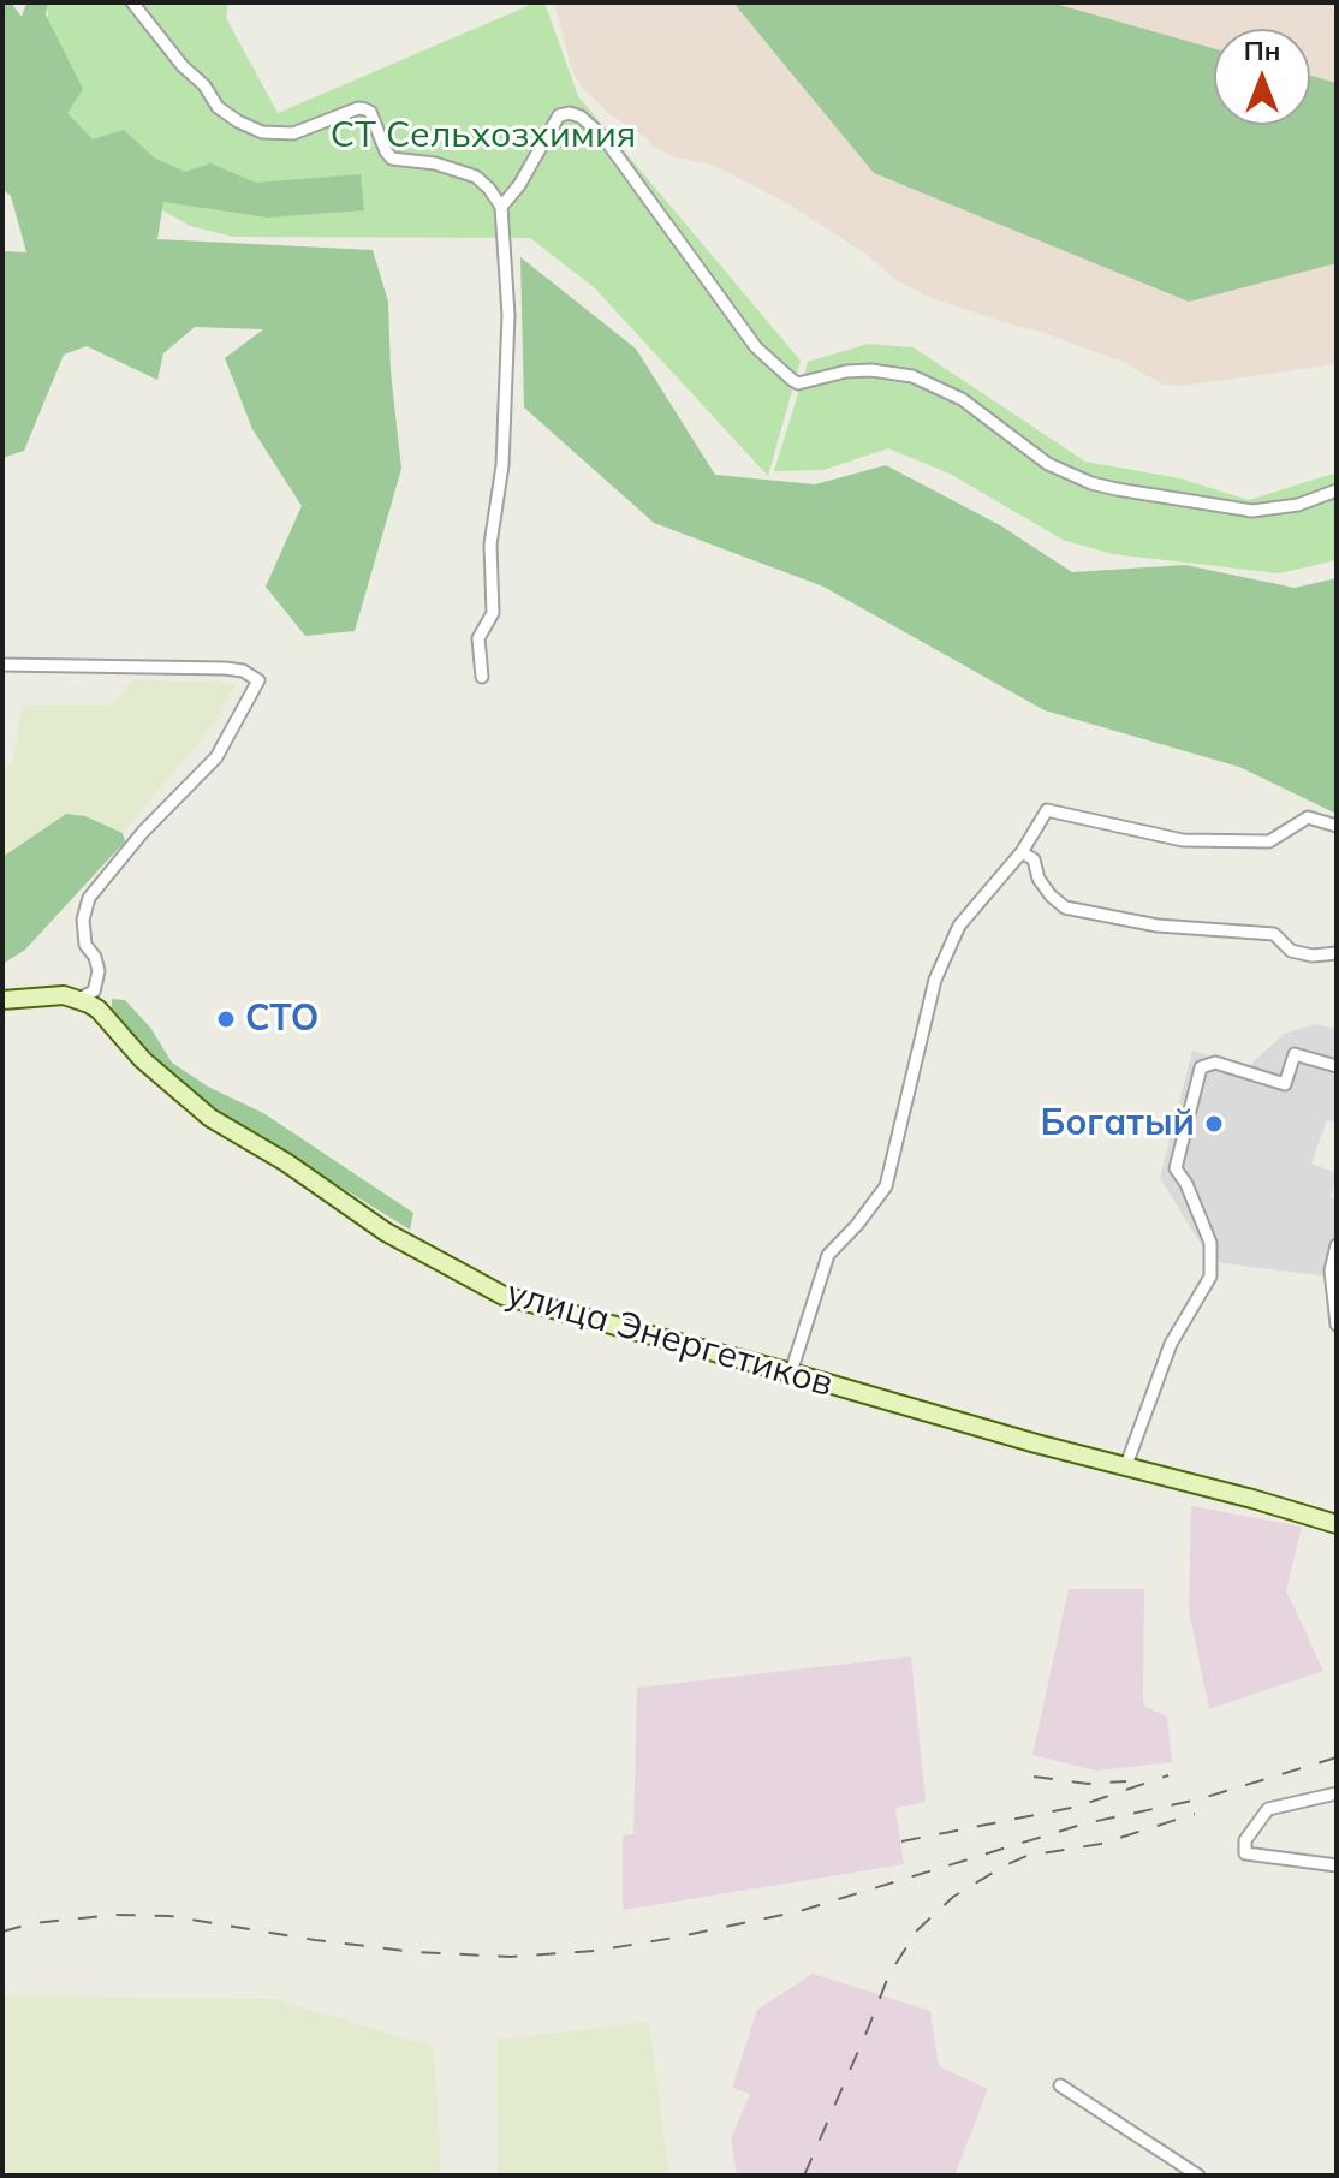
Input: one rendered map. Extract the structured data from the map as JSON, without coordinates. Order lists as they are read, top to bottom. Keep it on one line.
{"streets":{"main road":["улица Энергетиков"]},"parks":["СТ Сельхозхимия"],"places":["СТО","Богатый"],"north":"top"}
